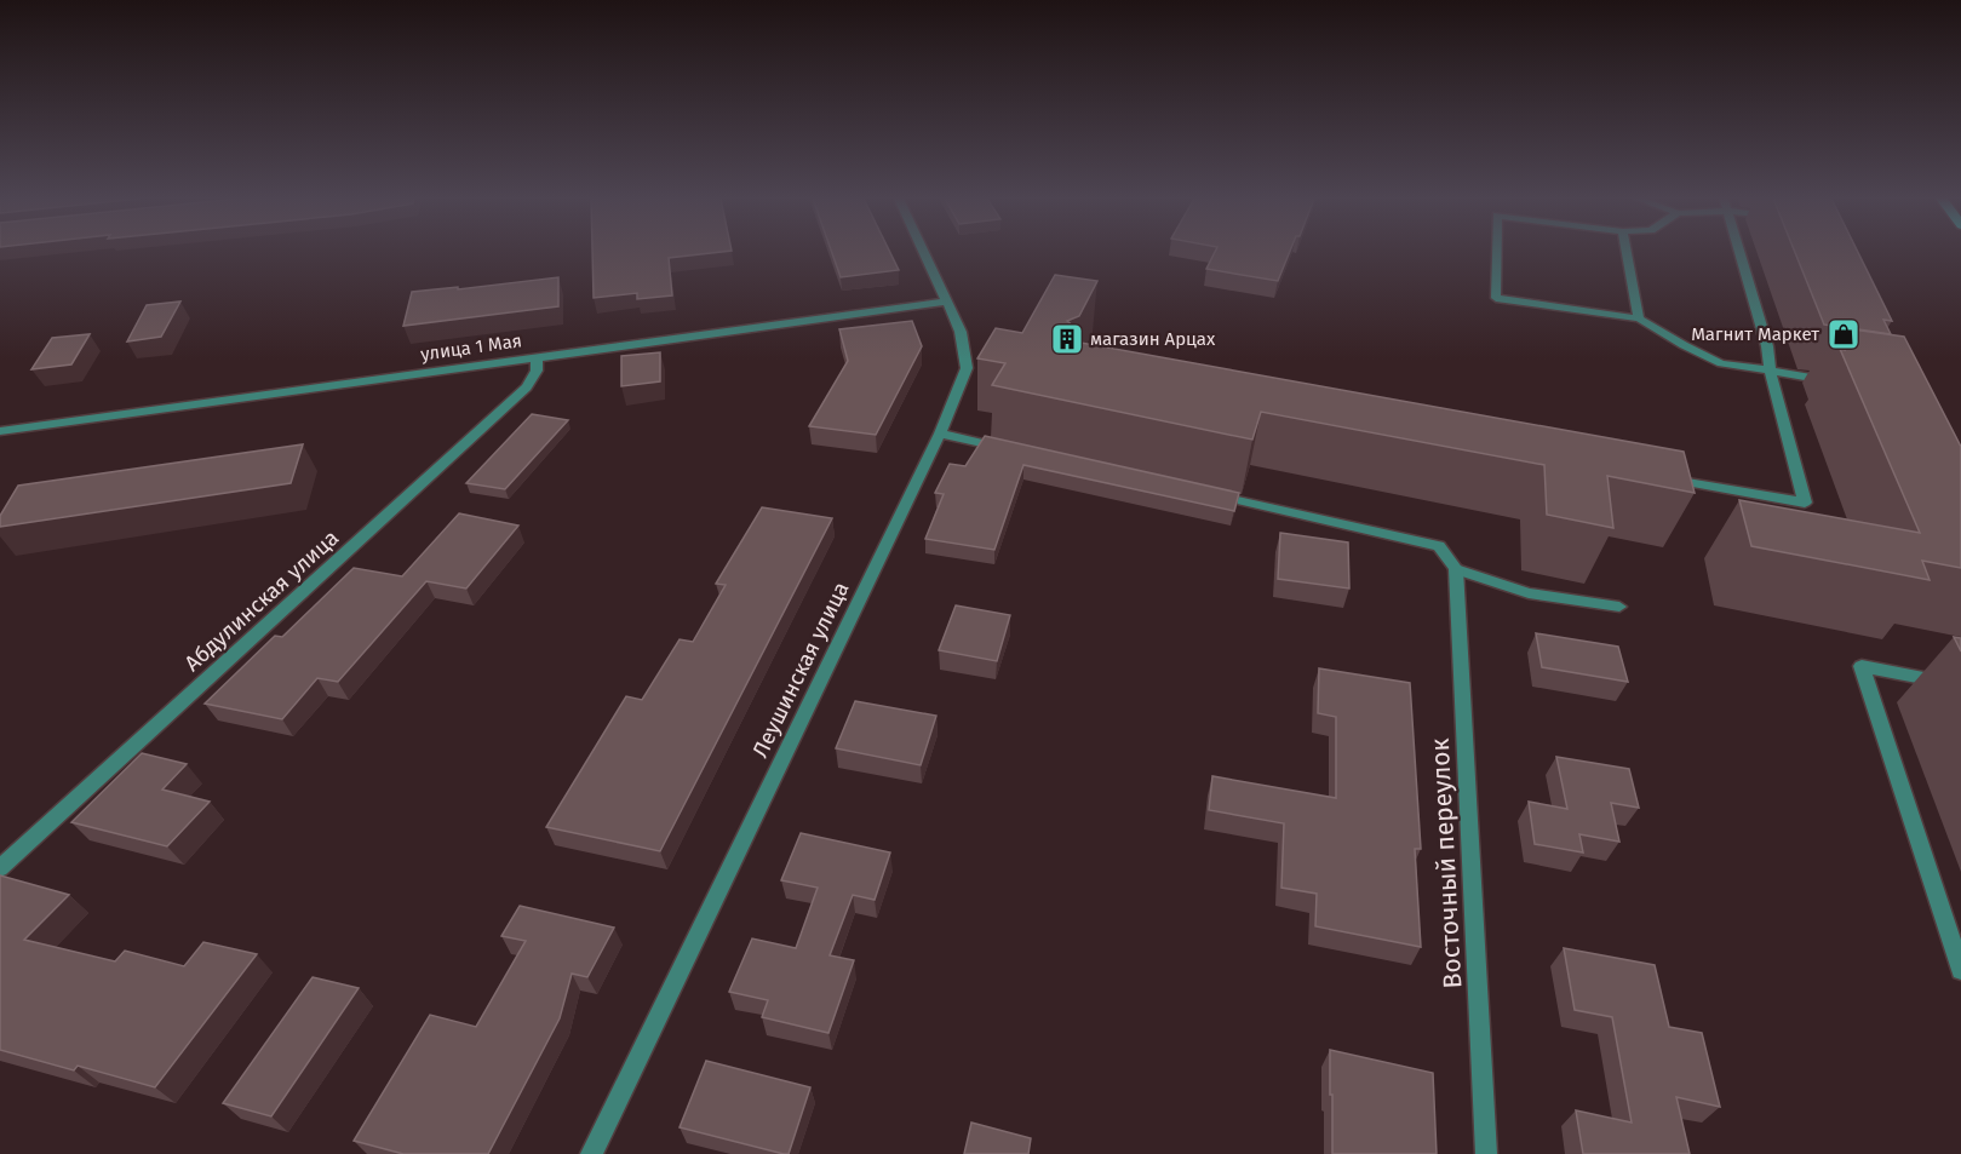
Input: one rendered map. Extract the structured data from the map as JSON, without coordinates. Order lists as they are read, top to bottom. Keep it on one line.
{"streets":{"street":["улица 1 Мая","Абдулинская улица","Леушинская улица","Восточный переулок"]},"crossings":[["улица 1 Мая","Абдулинская улица"],["улица 1 Мая","Леушинская улица"]],"places":{"shop":["Магнит Маркет"],"building":["магазин Арцах"]}}
